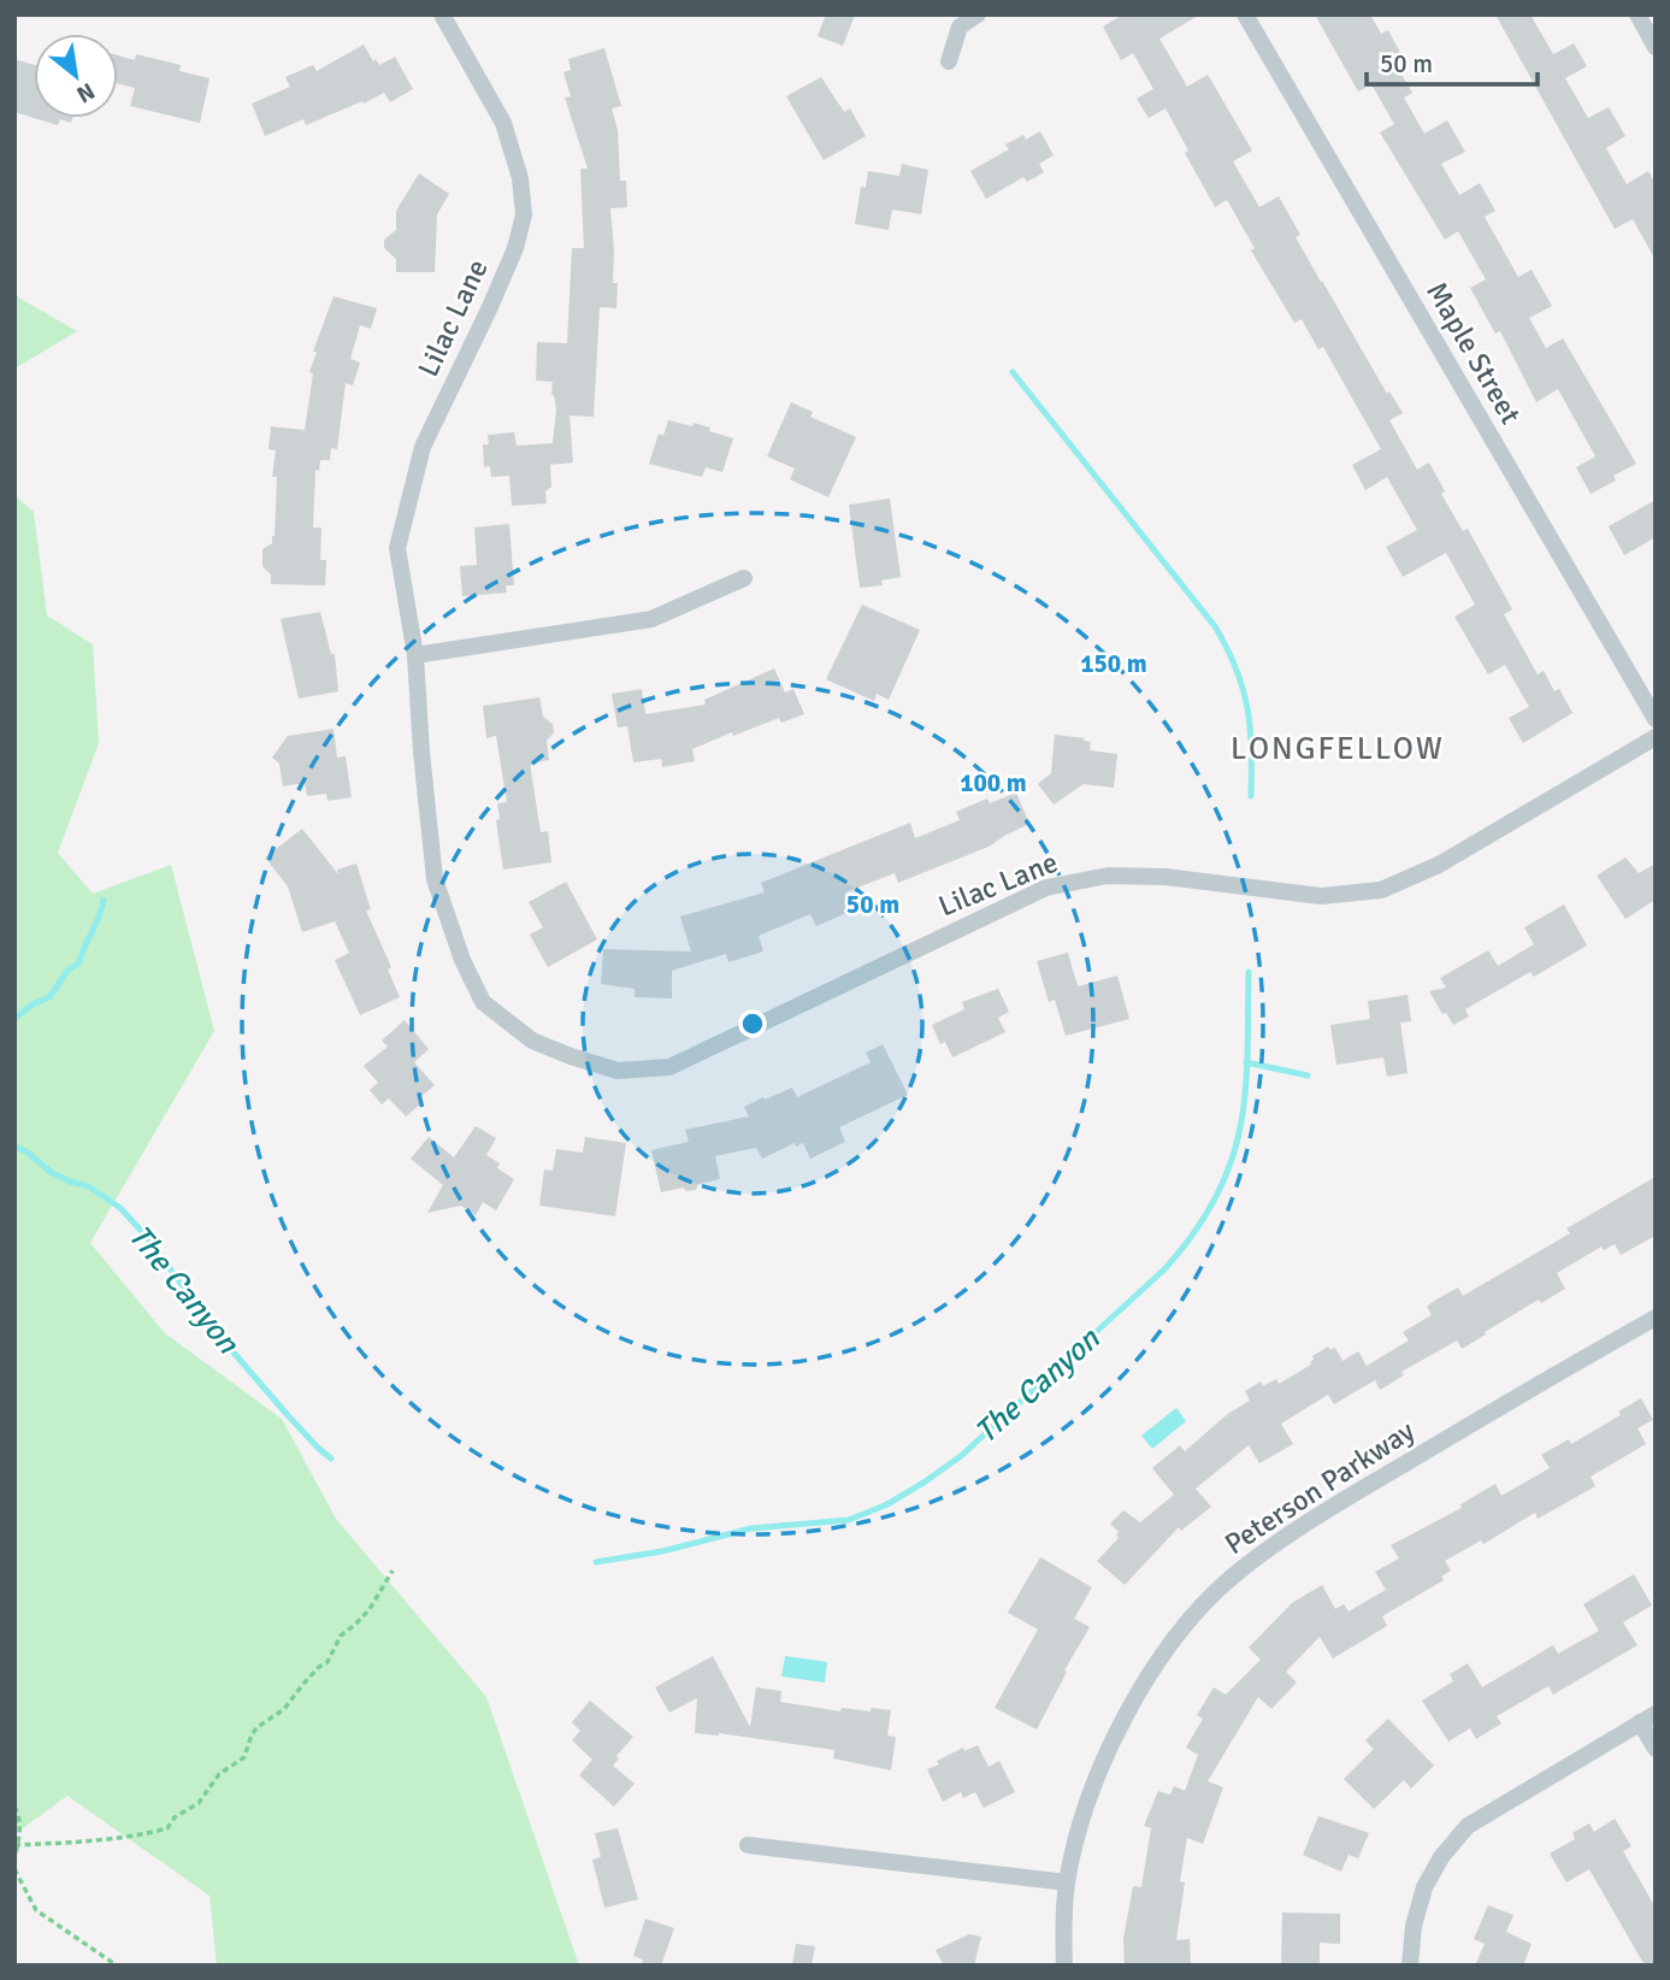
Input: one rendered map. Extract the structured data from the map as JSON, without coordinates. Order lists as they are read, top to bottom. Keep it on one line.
{"streets":{"street":["Lilac Lane","Maple Street","Peterson Parkway"]},"districts":["LONGFELLOW"],"water":["The Canyon"],"scale_bar":"50 m","north":"bottom right","rings":["150 m","100 m","50 m"]}
